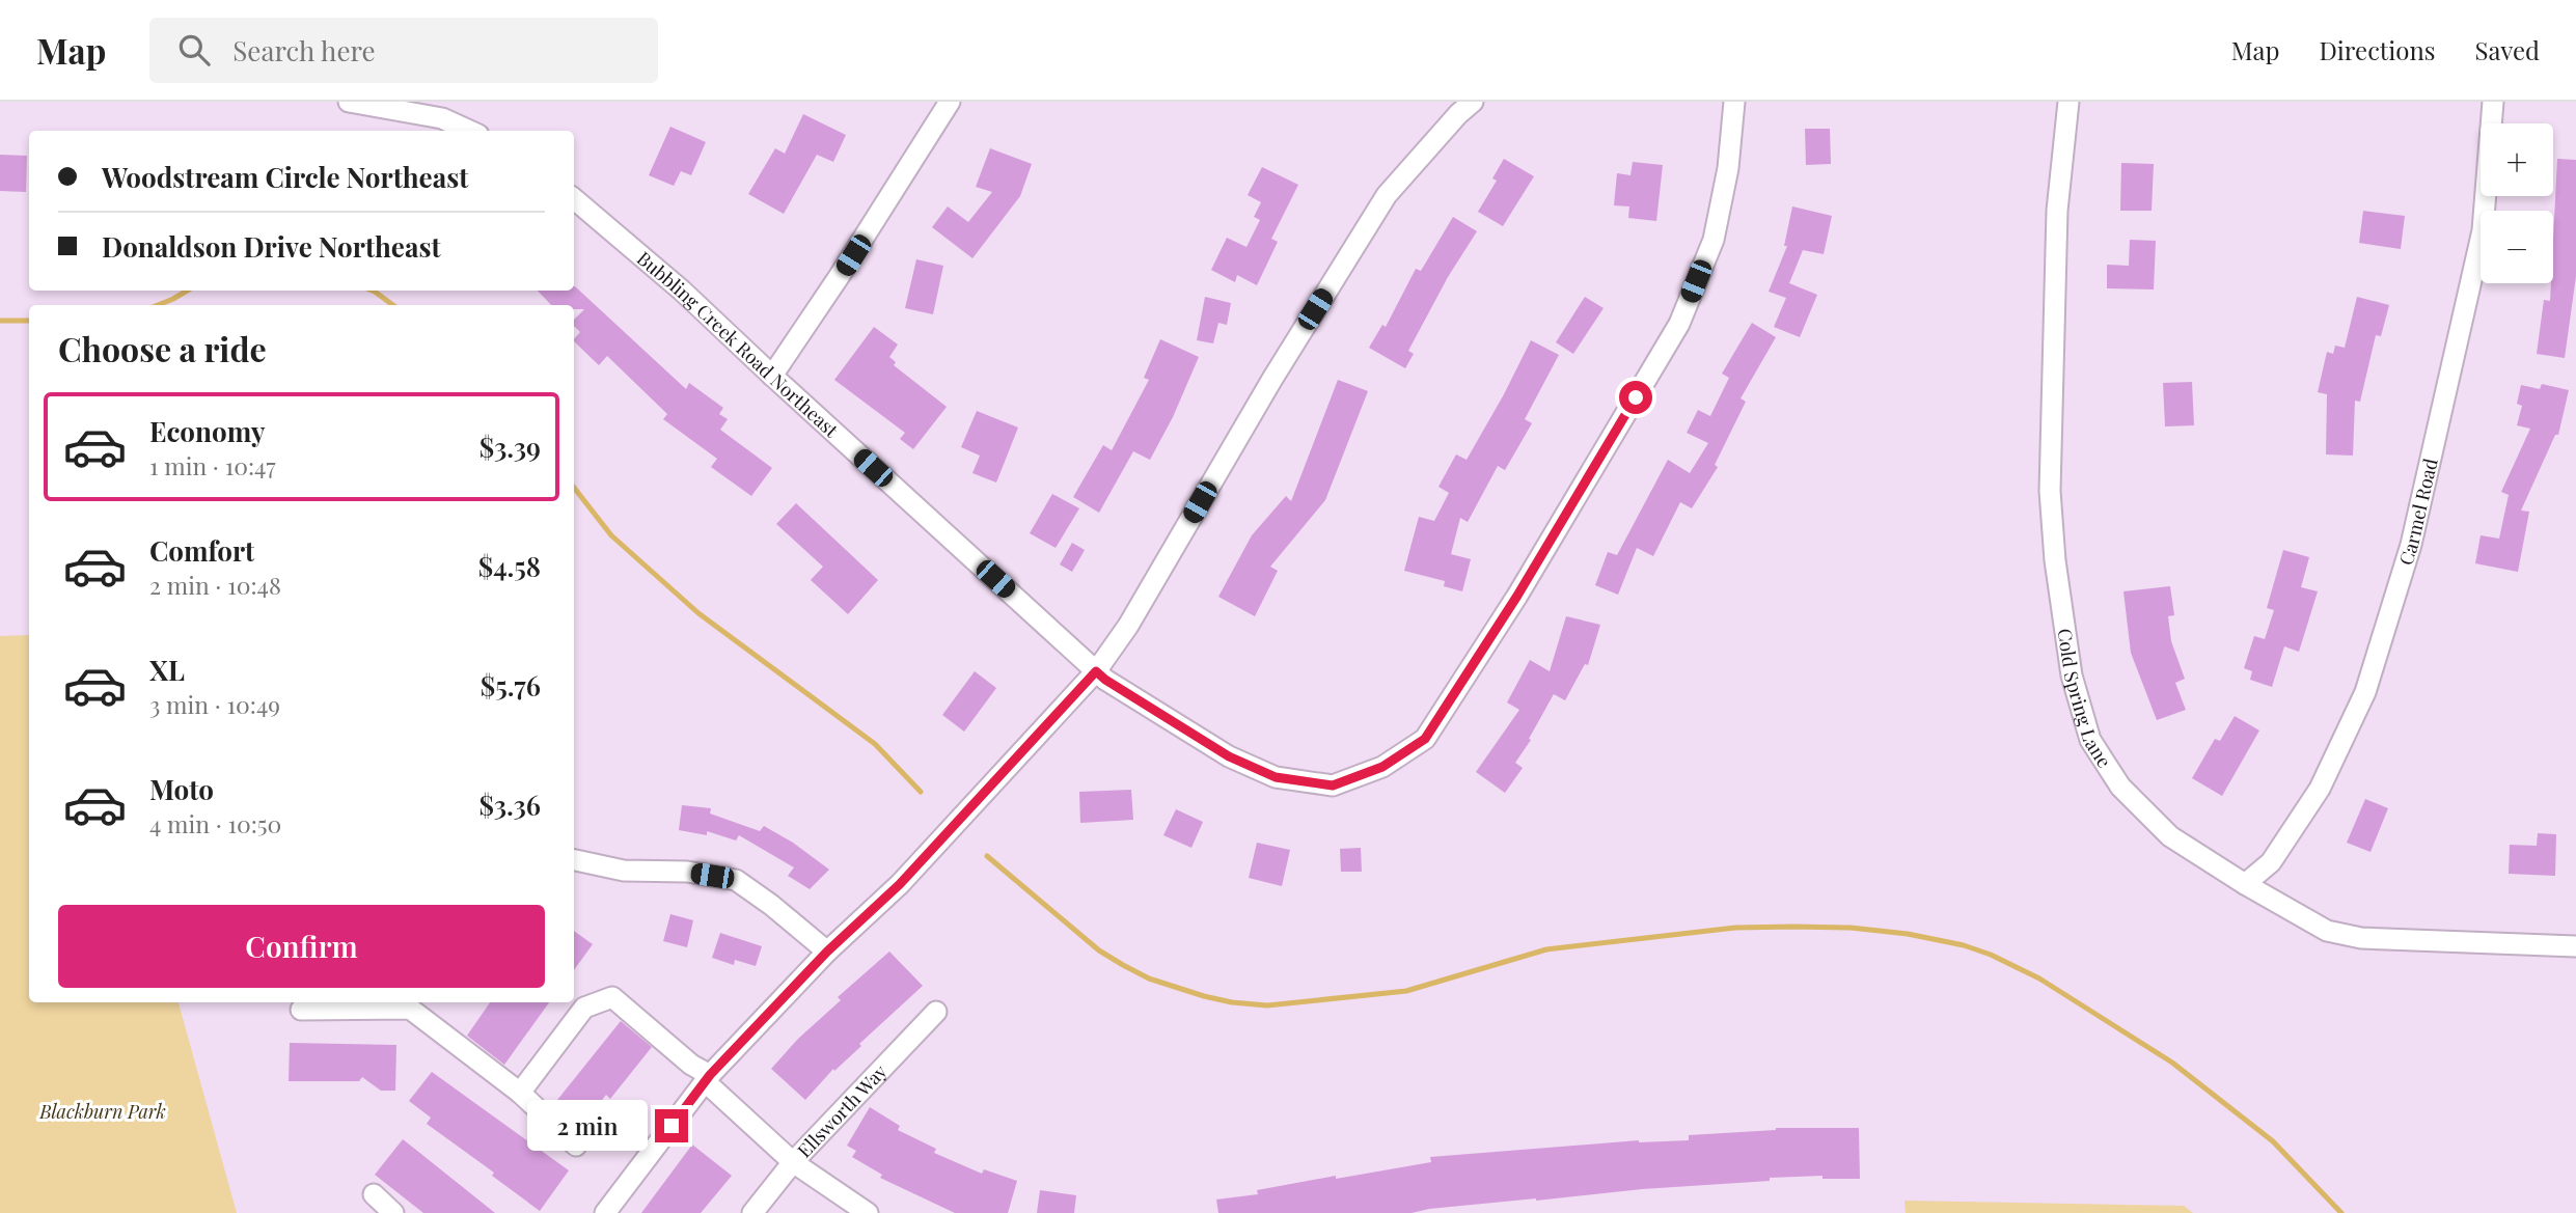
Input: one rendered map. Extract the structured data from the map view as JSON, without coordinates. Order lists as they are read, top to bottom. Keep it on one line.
{"streets":{"street":["Bubbling Creek Road Northeast","Carmel Road","Cold Spring Lane","Ellsworth Way"]},"crossings":[["Carmel Road","Cold Spring Lane"]],"parks":["Blackburn Park"],"page":{"header":"Map","search":"Search here","nav":["Map","Directions","Saved"],"map_buttons":["+","−"],"banner":["Woodstream Circle Northeast","Donaldson Drive Northeast"],"heading":"Choose a ride","list":[{"name":"Economy","note":"1 min · 10:47","value":"$3.39"},{"name":"Comfort","note":"2 min · 10:48","value":"$4.58"},{"name":"XL","note":"3 min · 10:49","value":"$5.76"},{"name":"Moto","note":"4 min · 10:50","value":"$3.36"}],"buttons":"Confirm","bubble":"2 min"}}
